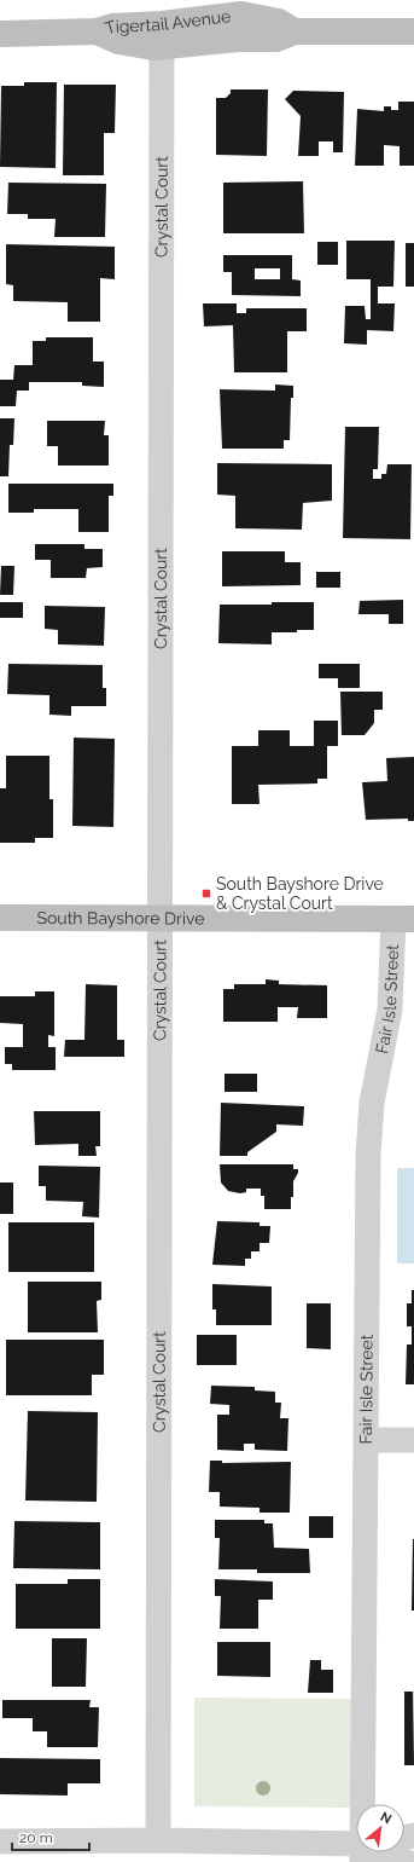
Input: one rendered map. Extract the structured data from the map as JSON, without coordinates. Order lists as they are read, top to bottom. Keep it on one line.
{"streets":{"street":["Tigertail Avenue","Crystal Court","South Bayshore Drive","Fair Isle Street"]},"crossings":[["Tigertail Avenue","Crystal Court"],["Crystal Court","South Bayshore Drive"],["South Bayshore Drive","Fair Isle Street"]],"places":{"transit":["South Bayshore Drive & Crystal Court"]},"scale_bar":"20 m","north":"top right"}
